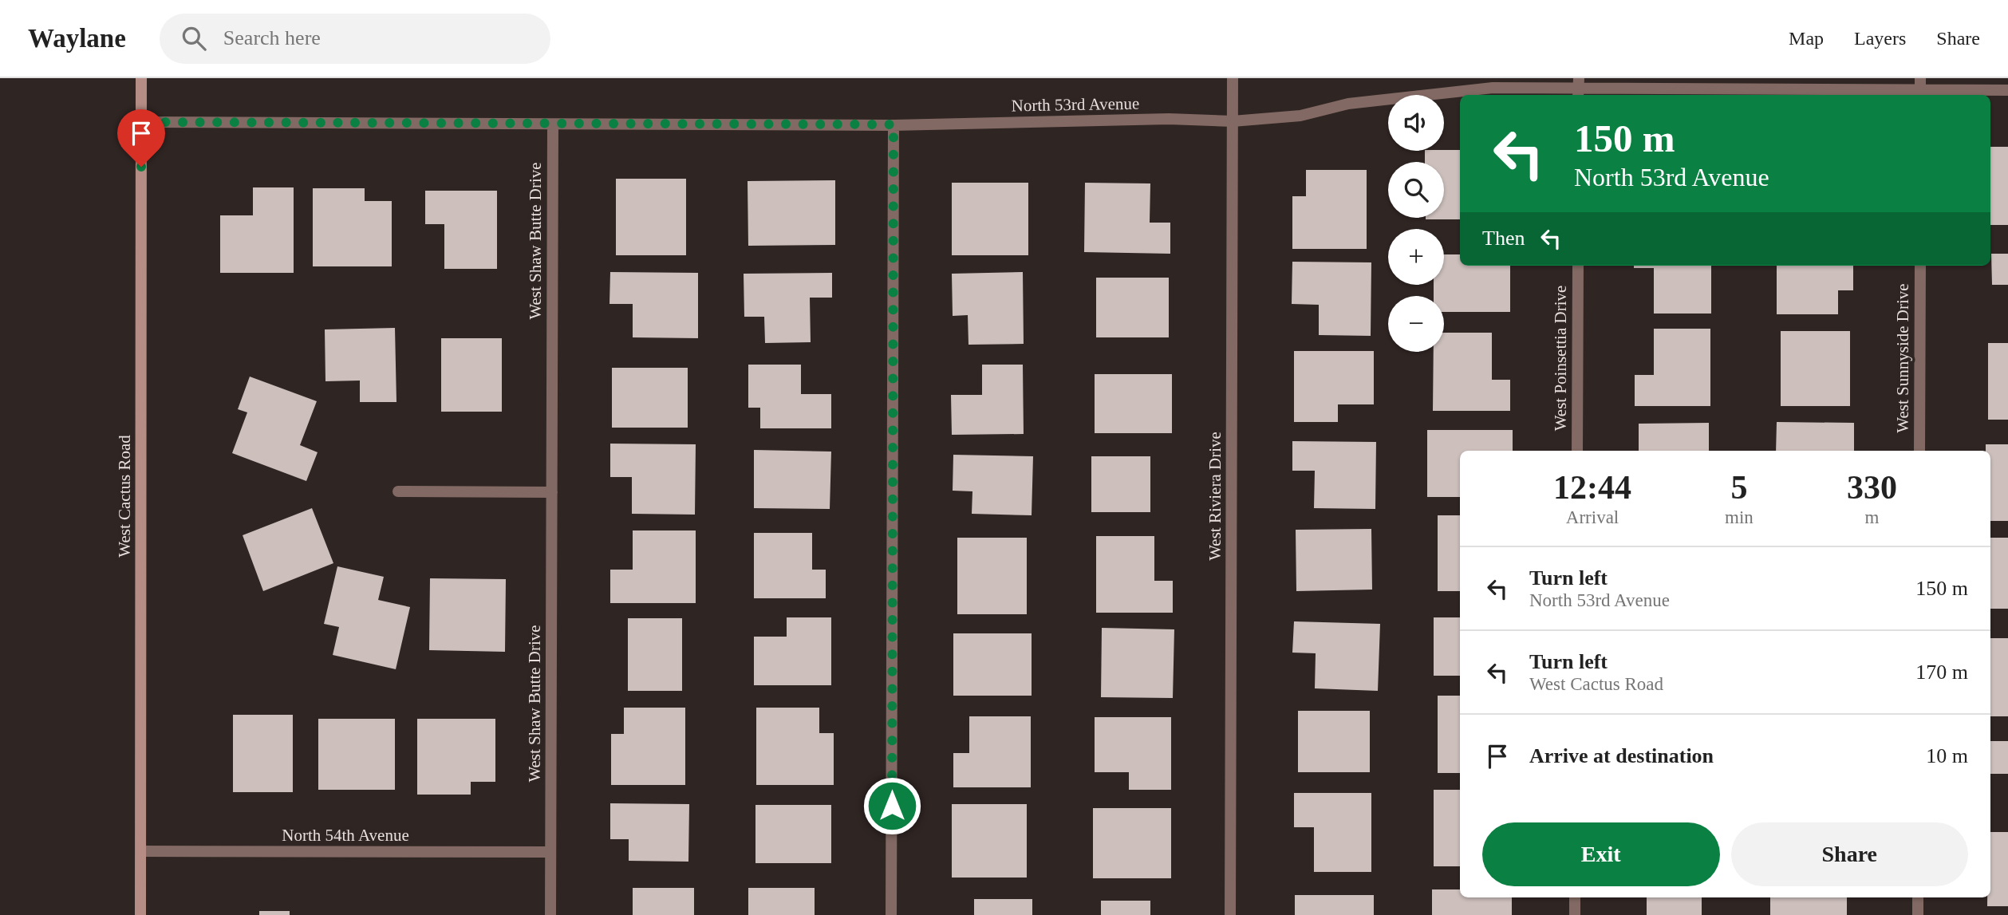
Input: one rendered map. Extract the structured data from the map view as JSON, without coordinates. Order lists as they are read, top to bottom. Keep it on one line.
{"streets":{"main road":["West Cactus Road"],"street":["North 53rd Avenue","West Shaw Butte Drive","West Poinsettia Drive","West Sunnyside Drive","West Riviera Drive","North 54th Avenue"]},"crossings":[["North 53rd Avenue","West Shaw Butte Drive"],["North 53rd Avenue","West Cactus Road"],["North 53rd Avenue","West Riviera Drive"],["West Shaw Butte Drive","North 54th Avenue"],["West Cactus Road","North 54th Avenue"]],"page":{"header":"Waylane","search":"Search here","nav":["Map","Layers","Share"],"map_buttons":["+","−"],"turn":["150 m","North 53rd Avenue"],"then":"Then","eta":["12:44","Arrival","5","min","330","m"],"list":[{"name":"Turn left","note":"North 53rd Avenue","value":"150 m"},{"name":"Turn left","note":"West Cactus Road","value":"170 m"},{"name":"Arrive at destination","value":"10 m"}],"buttons":["Exit","Share"]}}
